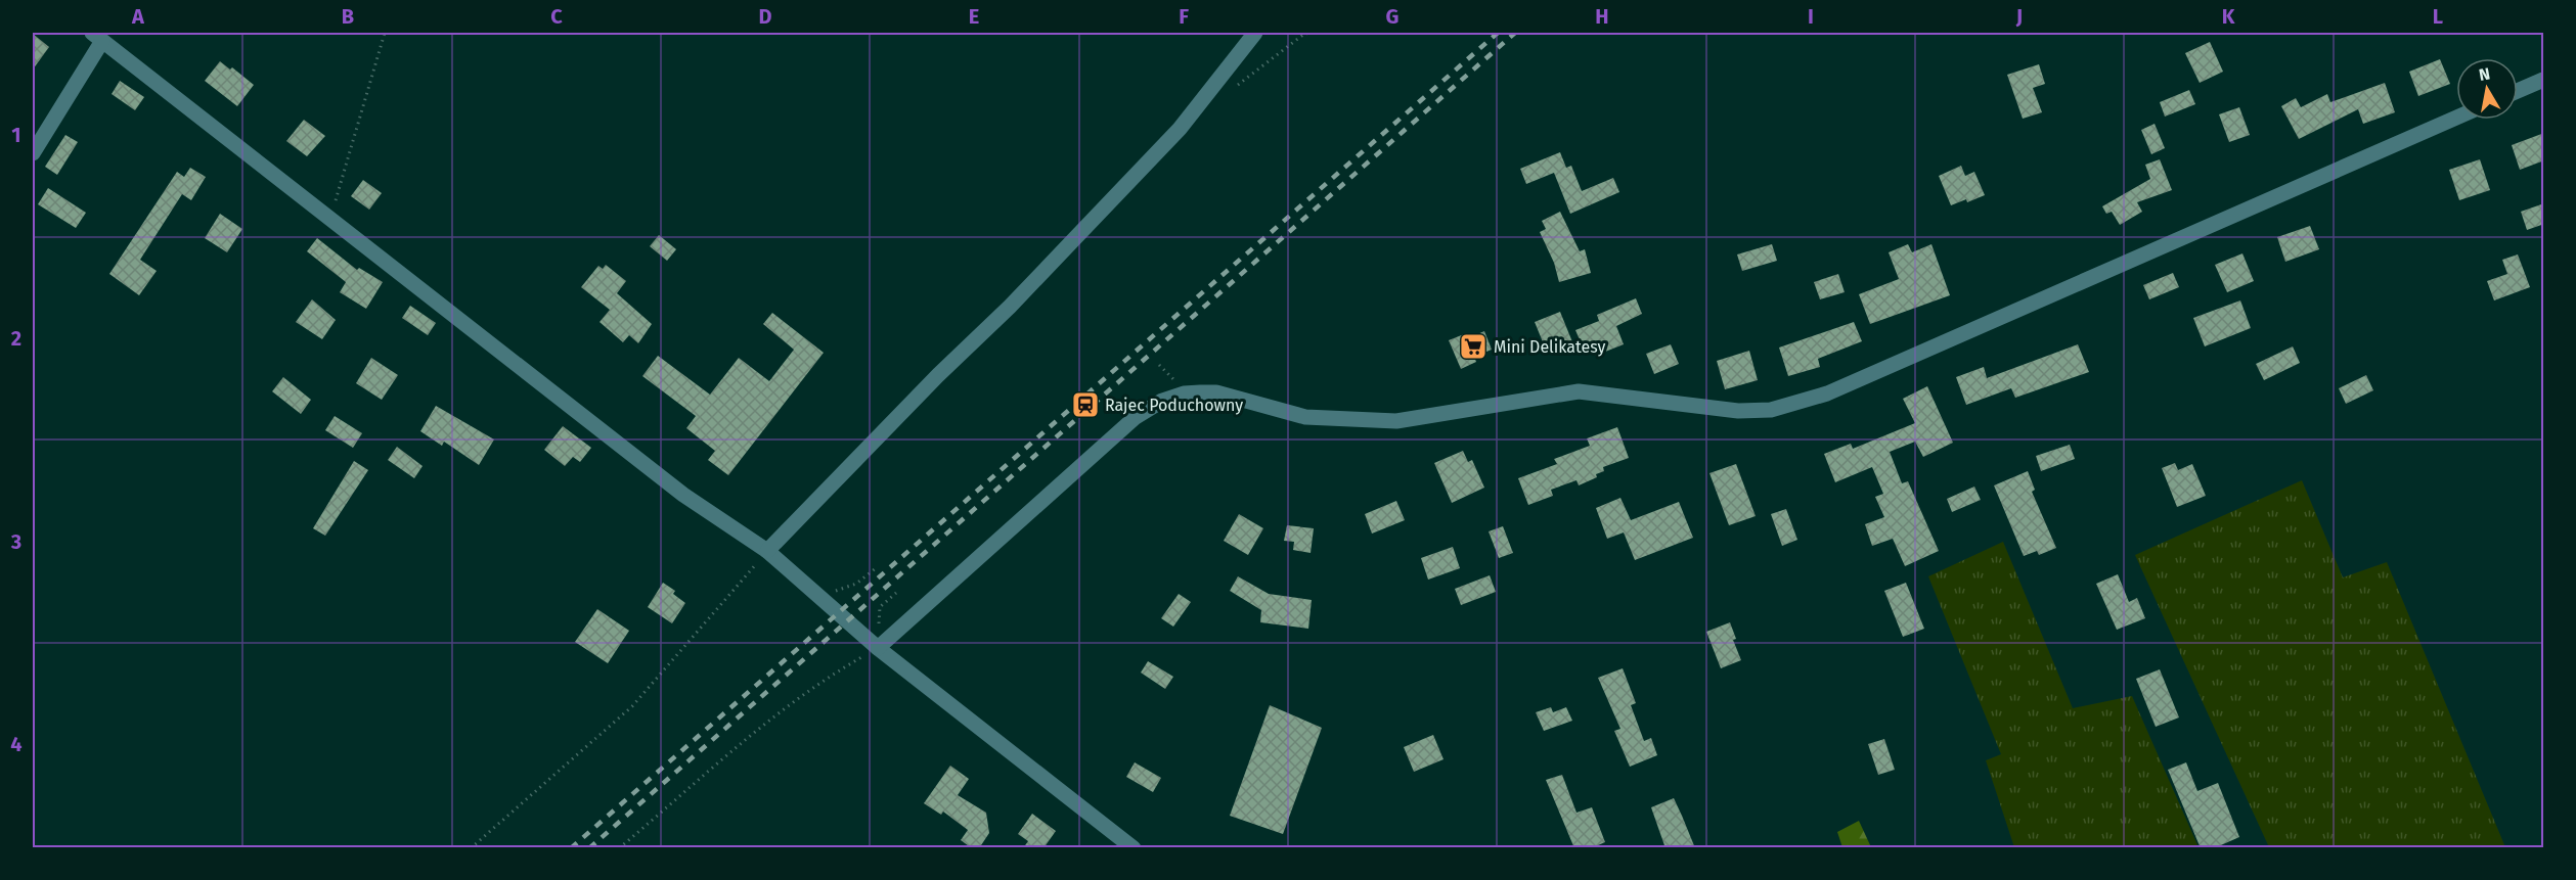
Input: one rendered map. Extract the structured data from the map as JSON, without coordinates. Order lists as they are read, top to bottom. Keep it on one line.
{"places":{"supermarket":["Mini Delikatesy"],"station":["Rajec Poduchowny"]},"north":"top","grid":{"columns":["A","B","C","D","E","F","G","H","I","J","K","L"],"rows":["1","2","3","4"]}}
